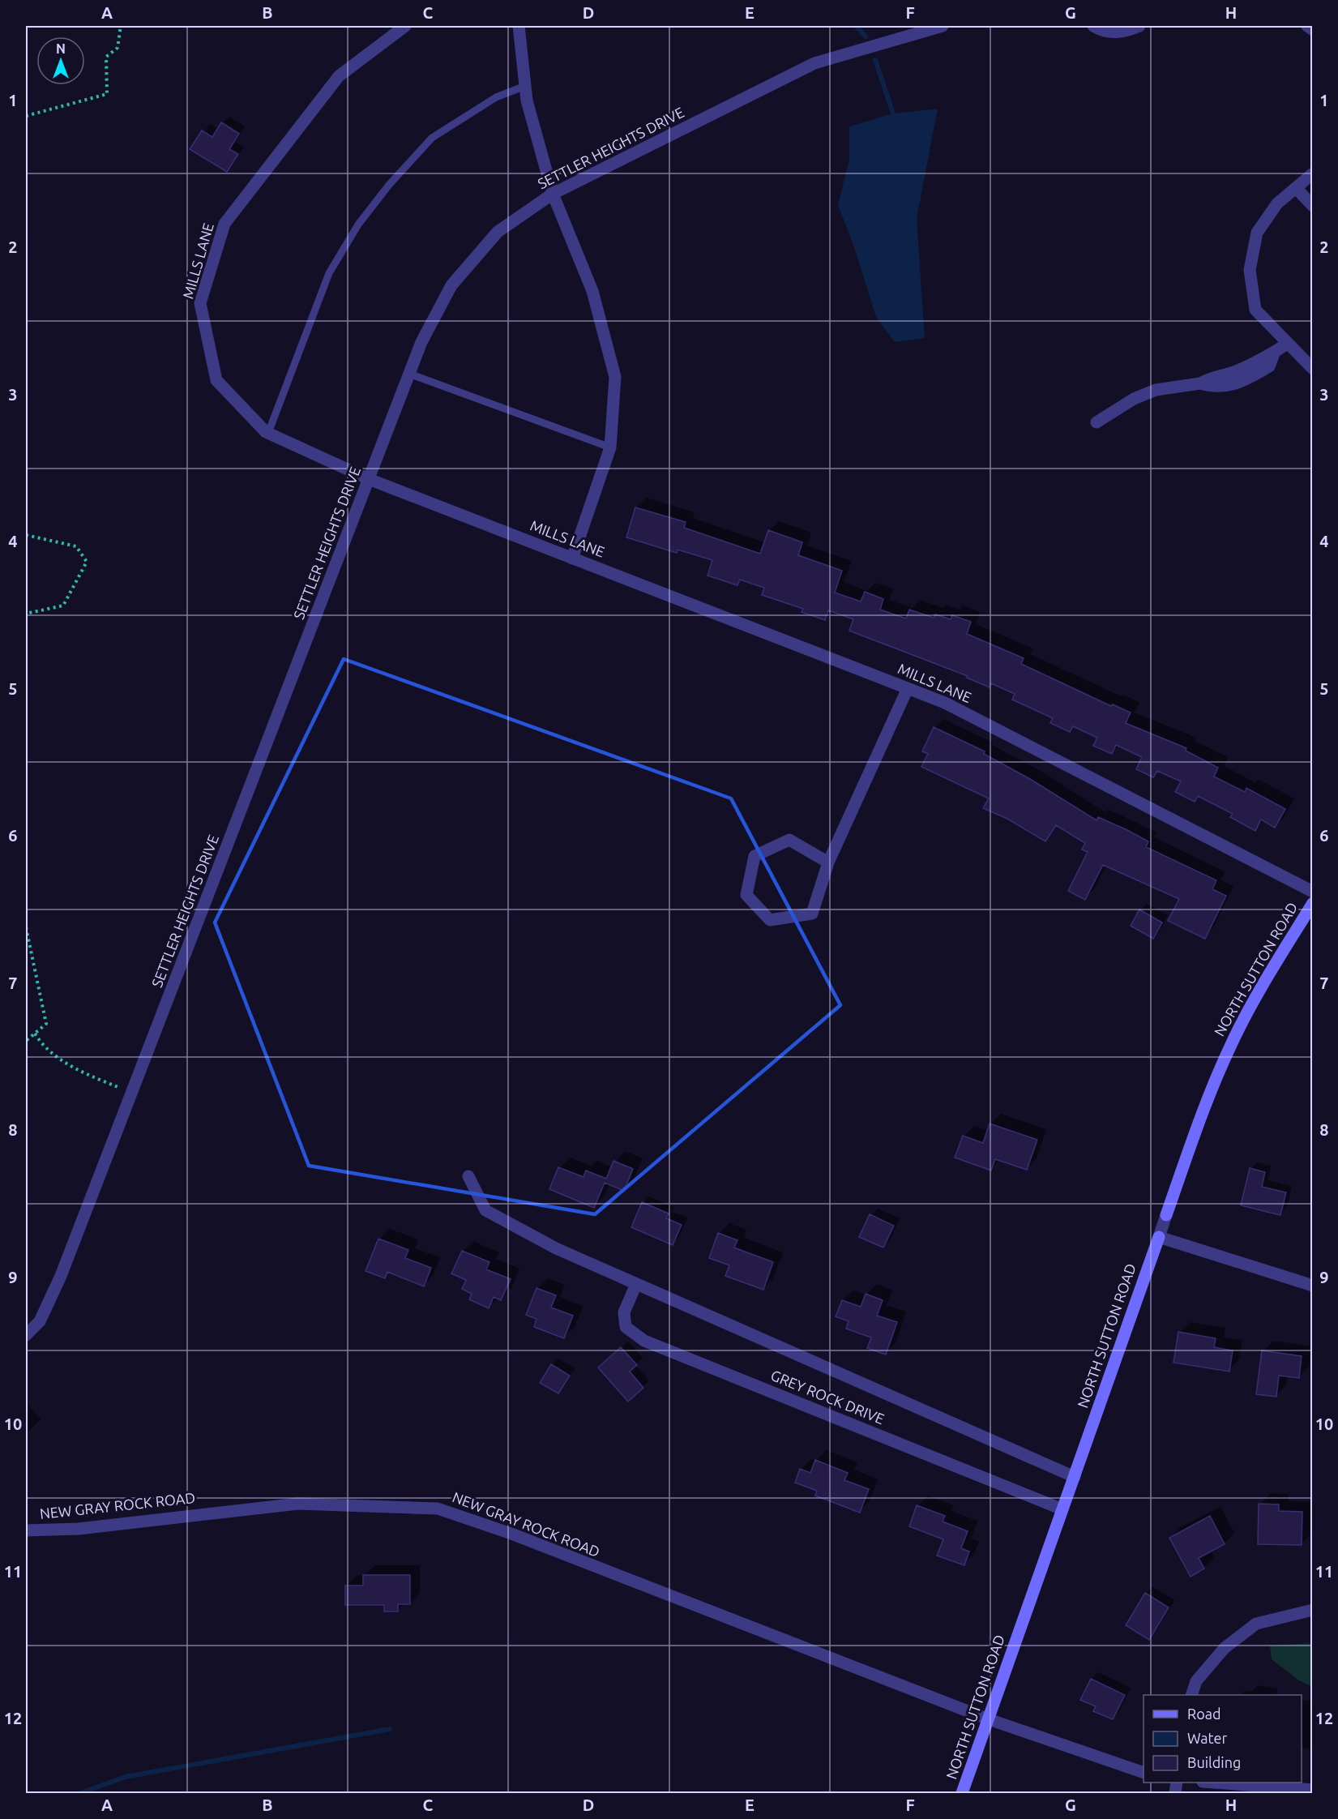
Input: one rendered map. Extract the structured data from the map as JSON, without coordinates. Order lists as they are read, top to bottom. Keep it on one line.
{"streets":{"main road":["NORTH SUTTON ROAD"],"street":["SETTLER HEIGHTS DRIVE","MILLS LANE","GREY ROCK DRIVE","NEW GRAY ROCK ROAD"]},"crossings":[["SETTLER HEIGHTS DRIVE","MILLS LANE"],["NORTH SUTTON ROAD","GREY ROCK DRIVE"],["NORTH SUTTON ROAD","NEW GRAY ROCK ROAD"]],"legend":["Road","Water","Building"],"north":"top","grid":{"columns":["A","B","C","D","E","F","G","H"],"rows":["1","2","3","4","5","6","7","8","9","10","11","12"]}}
